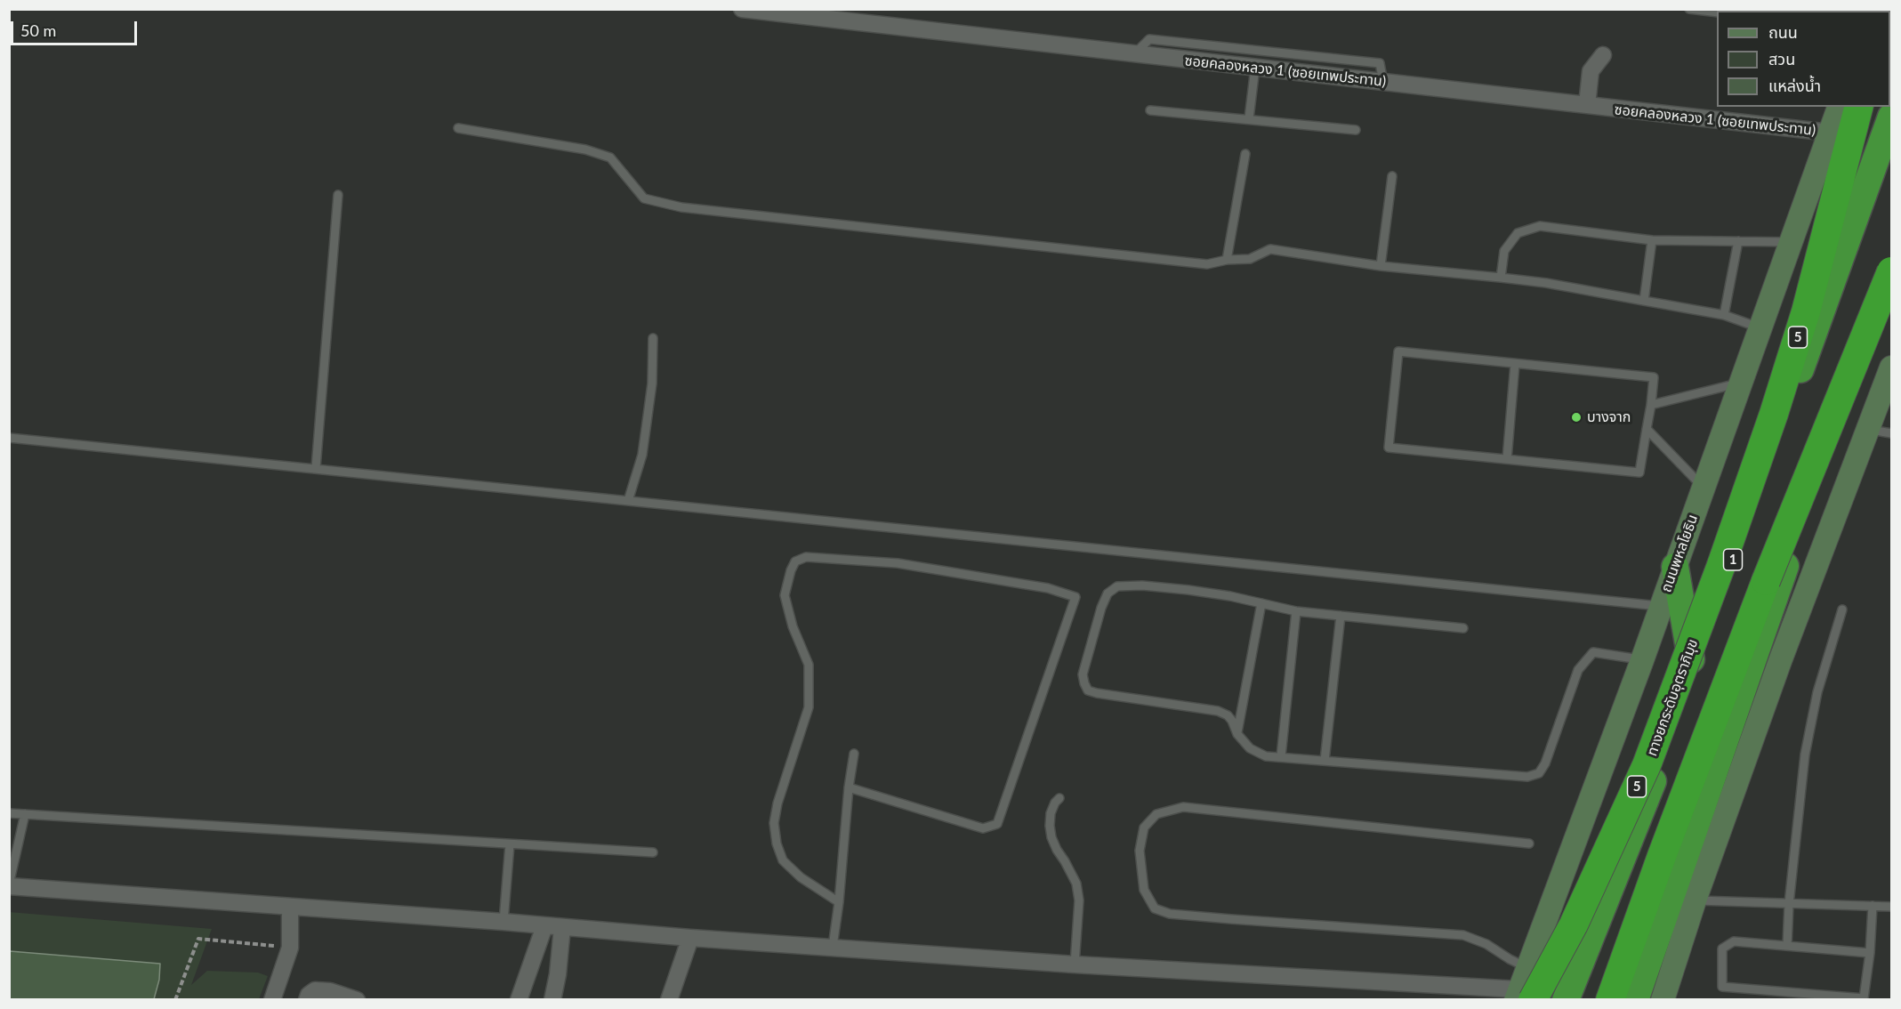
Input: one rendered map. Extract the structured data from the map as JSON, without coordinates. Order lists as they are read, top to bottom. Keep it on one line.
{"streets":{"highway":["5","1","ทางยกระดับอุตราภิมุข"],"main road":["ถนนพหลโยธิน"],"street":["ซอยคลองหลวง 1 (ซอยเทพประทาน)"]},"crossings":[["ซอยคลองหลวง 1 (ซอยเทพประทาน)","ถนนพหลโยธิน"],["ถนนพหลโยธิน","ทางยกระดับอุตราภิมุข"]],"places":["บางจาก"],"legend":["ถนน","สวน","แหล่งน้ำ"],"scale_bar":"50 m"}
